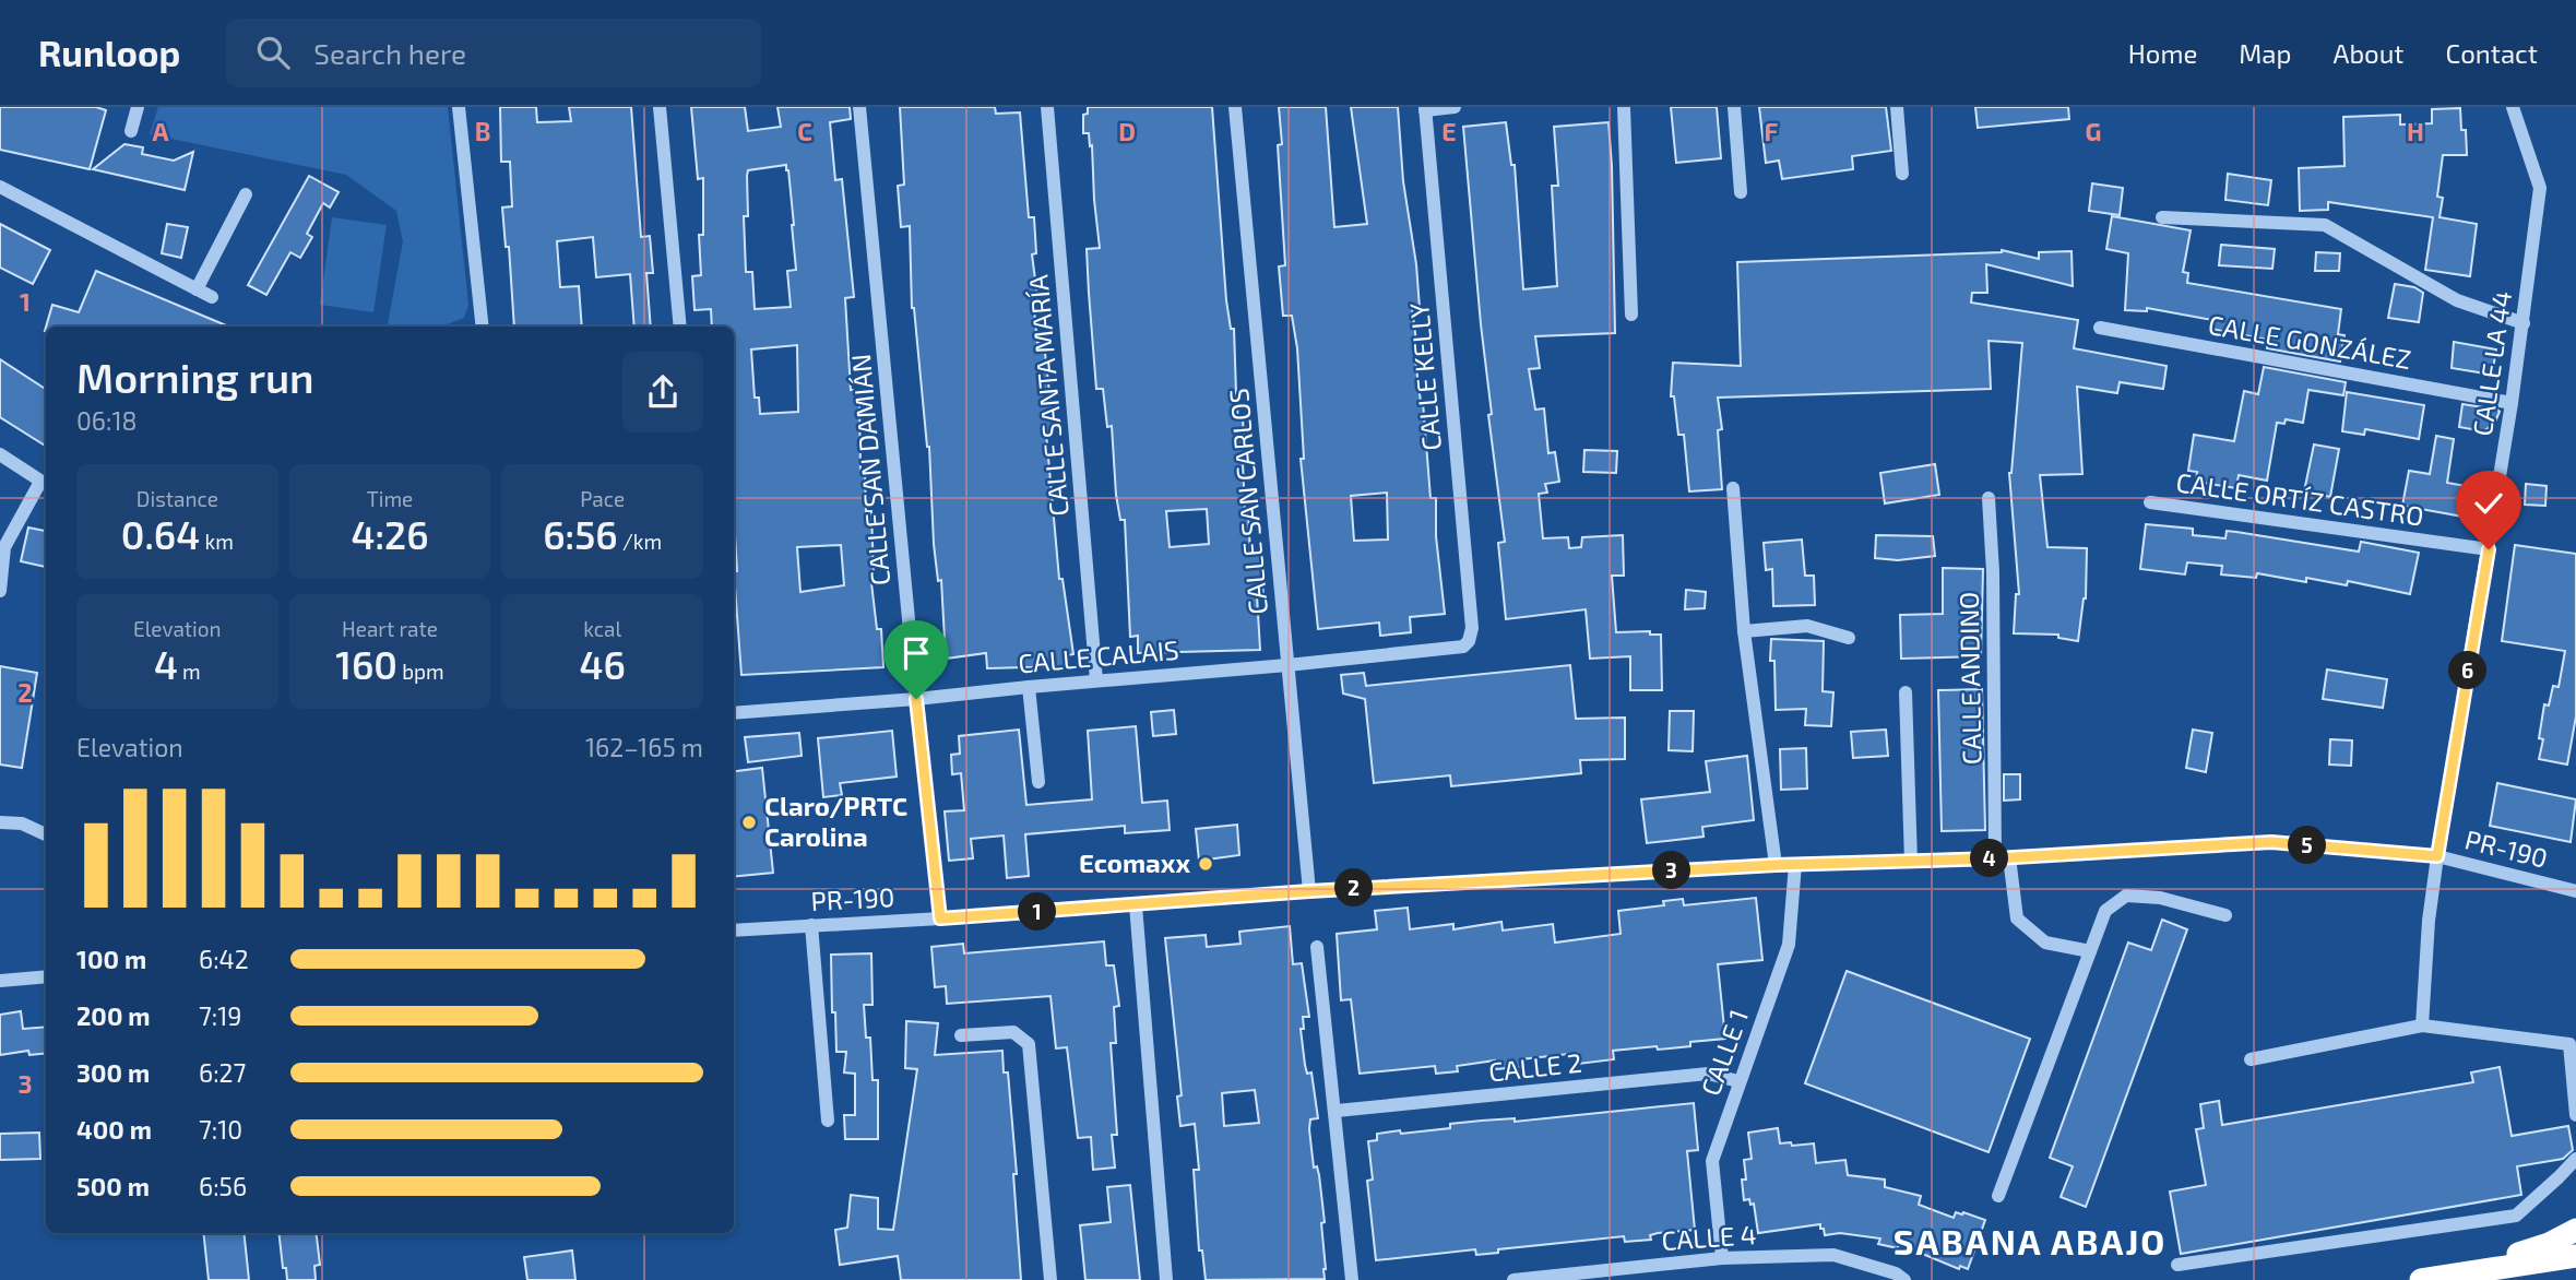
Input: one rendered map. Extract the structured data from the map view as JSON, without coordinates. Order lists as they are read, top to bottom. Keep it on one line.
{"streets":{"street":["CALLE GONZÁLEZ","CALLE LA 44","CALLE KELLY","CALLE SANTA MARÍA","CALLE SAN DAMIÁN","CALLE ORTÍZ CASTRO","CALLE SAN CARLOS","CALLE CALAIS","CALLE ANDINO","PR-190","CALLE 1","CALLE 2","CALLE 4"]},"crossings":[["CALLE GONZÁLEZ","CALLE LA 44"],["CALLE LA 44","CALLE ORTÍZ CASTRO"],["CALLE LA 44","PR-190"],["CALLE KELLY","CALLE CALAIS"],["CALLE SANTA MARÍA","CALLE CALAIS"],["CALLE SAN DAMIÁN","CALLE CALAIS"],["CALLE SAN DAMIÁN","PR-190"],["CALLE SAN CARLOS","CALLE CALAIS"],["CALLE SAN CARLOS","PR-190"],["CALLE ANDINO","PR-190"],["PR-190","CALLE 1"],["CALLE 1","CALLE 2"],["CALLE 1","CALLE 4"]],"districts":["SABANA ABAJO"],"places":["Claro/PRTC Carolina","Ecomaxx"],"page":{"header":"Runloop","search":"Search here","nav":["Home","Map","About","Contact"],"heading":["Morning run","06:18"],"stats":[["Distance","0.64 km"],["Time","4:26"],["Pace","6:56 /km"],["Elevation","4 m"],["Heart rate","160 bpm"],["kcal","46"]],"pins":["6","5","4","3","2","1"],"chart":["Elevation","162–165 m"],"list":[{"name":"100 m","note":"6:42"},{"name":"200 m","note":"7:19"},{"name":"300 m","note":"6:27"},{"name":"400 m","note":"7:10"},{"name":"500 m","note":"6:56"}]},"grid":{"columns":["A","B","C","D","E","F","G","H"],"rows":["1","2","3"]}}
